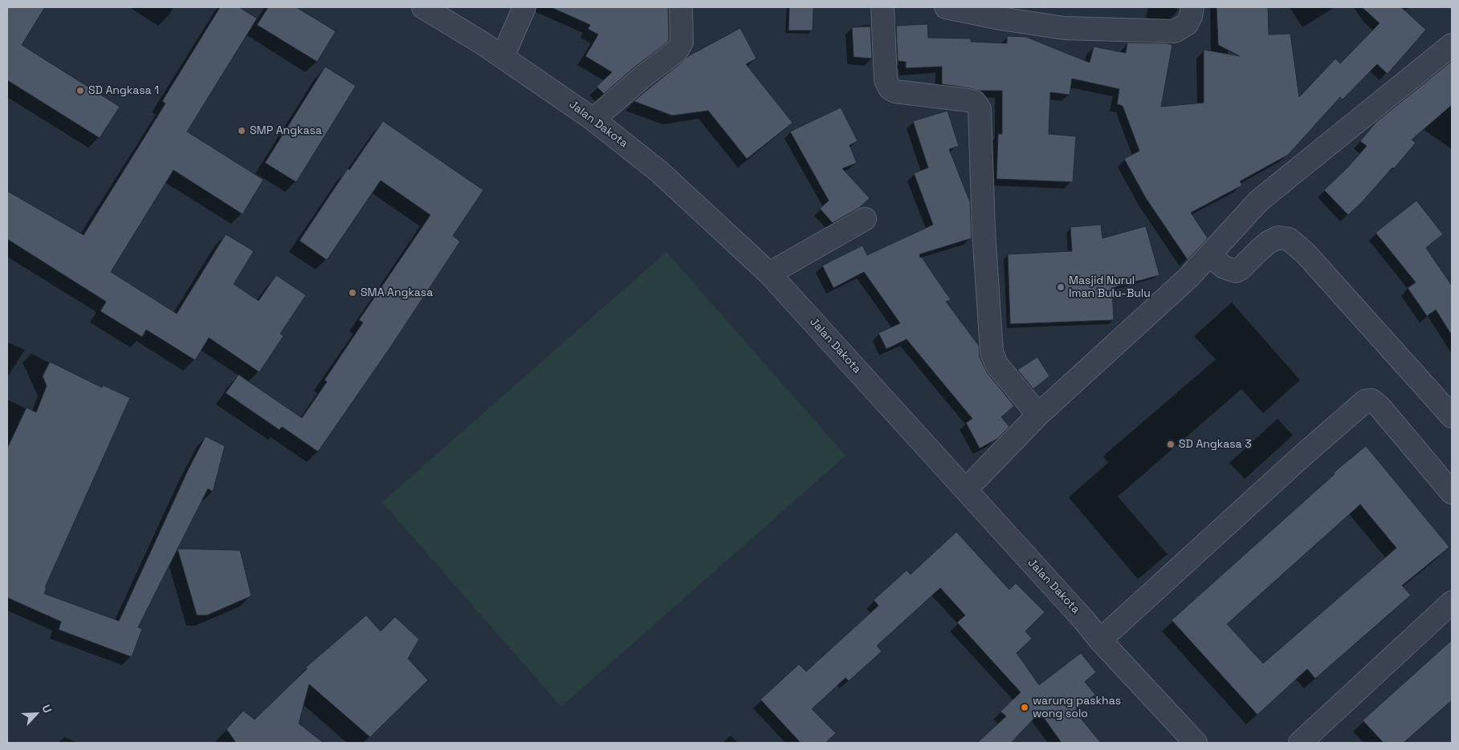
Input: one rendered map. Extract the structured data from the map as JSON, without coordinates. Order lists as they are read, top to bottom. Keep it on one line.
{"streets":{"street":["Jalan Dakota"]},"places":["SD Angkasa 1","SMP Angkasa","Masjid Nurul Iman Bulu-Bulu","SMA Angkasa","SD Angkasa 3","warung paskhas wong solo"],"north":"top right"}
